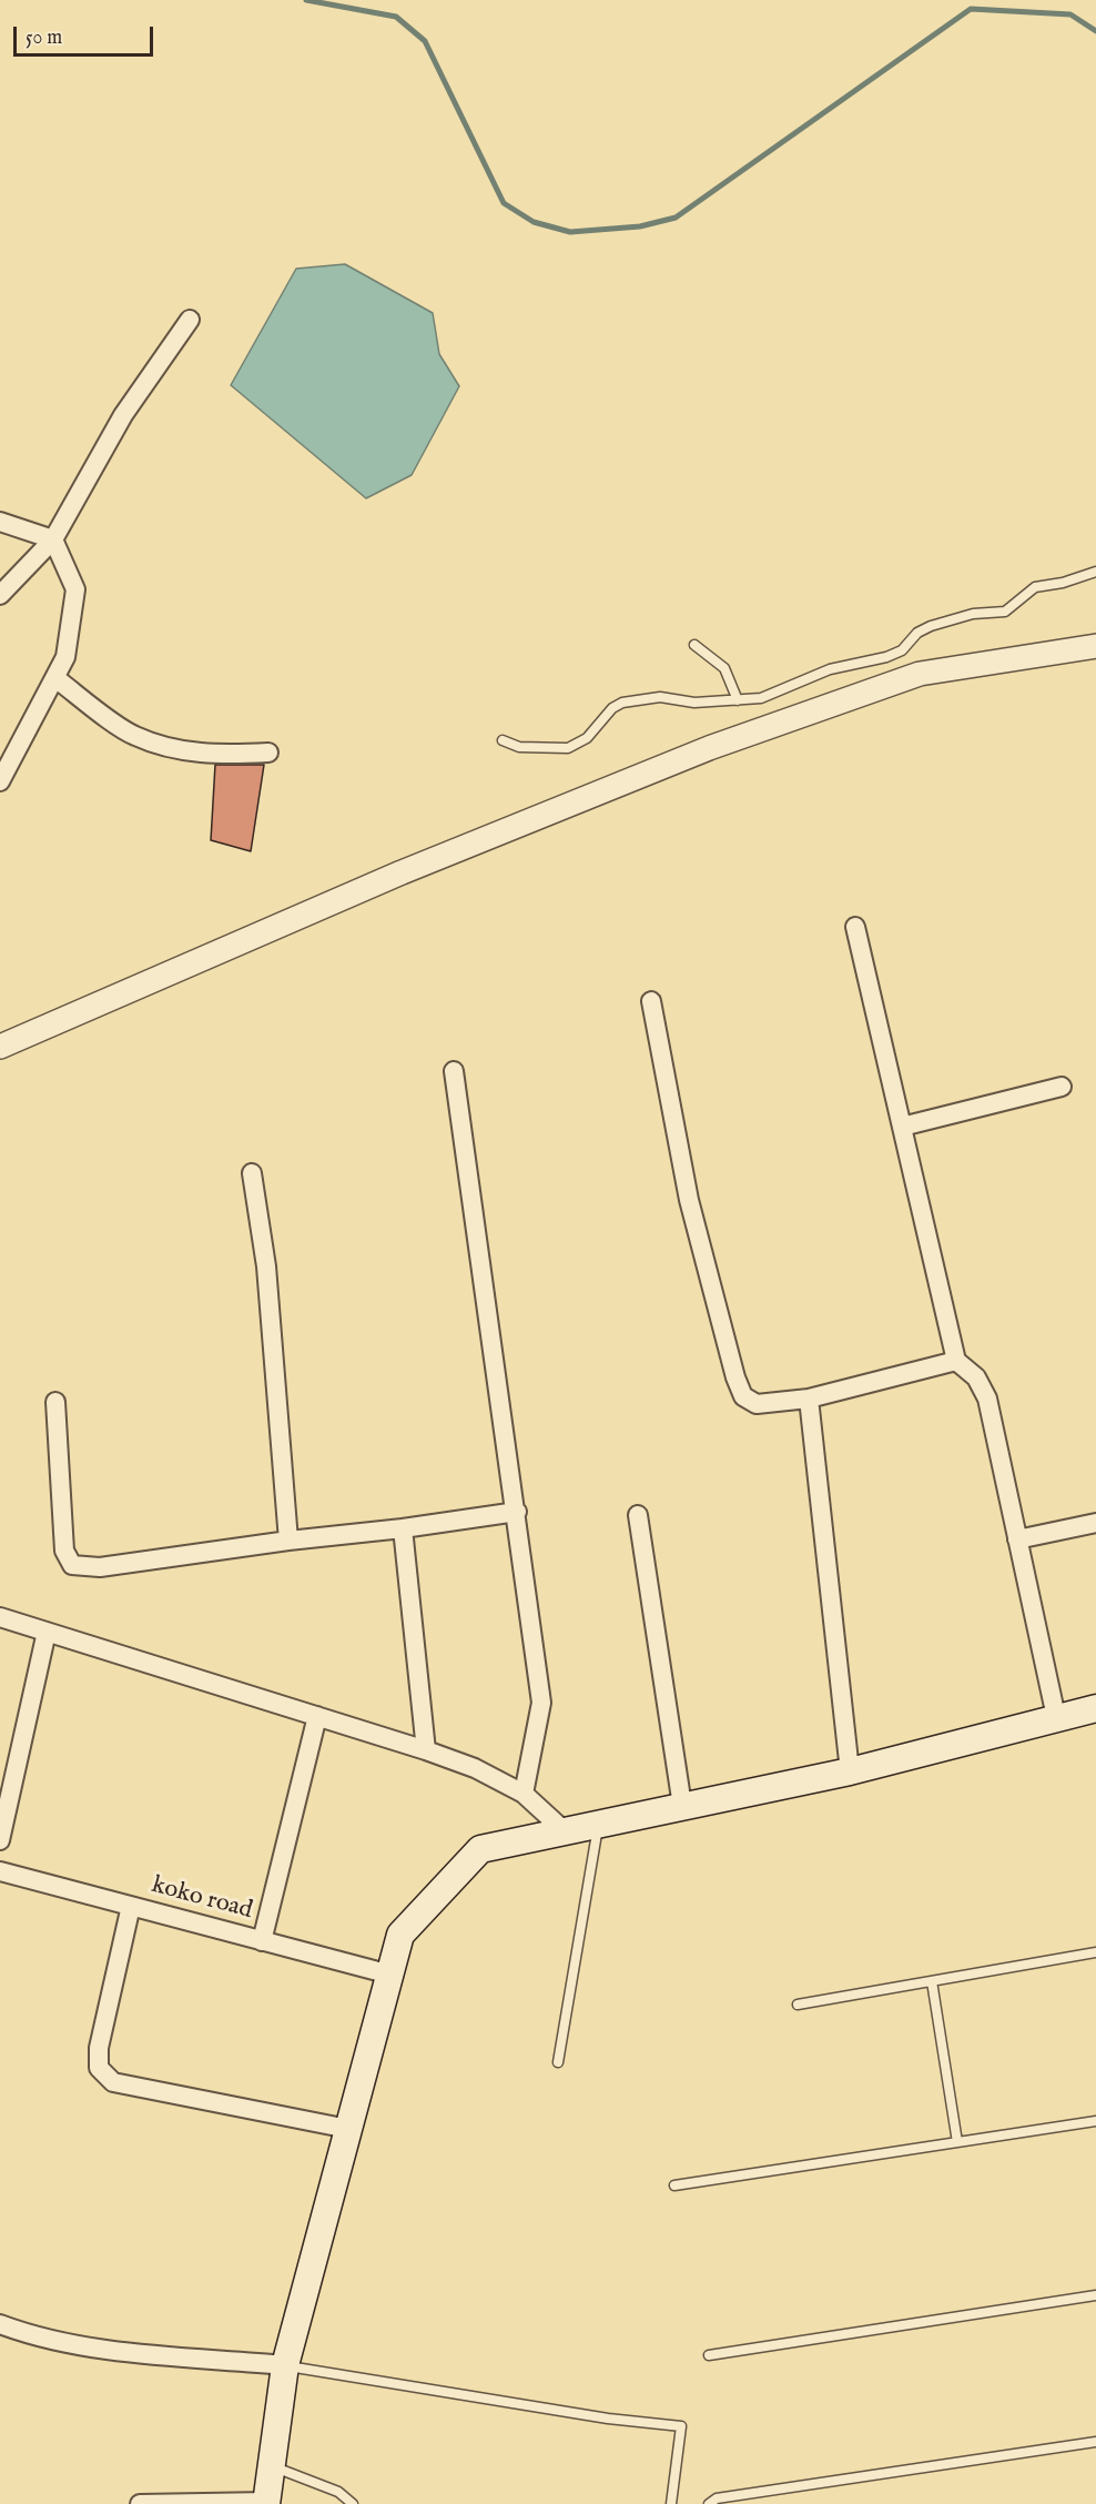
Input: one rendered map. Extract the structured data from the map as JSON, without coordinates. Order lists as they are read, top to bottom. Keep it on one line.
{"streets":{"street":["koko road"]},"scale_bar":"50 m"}
